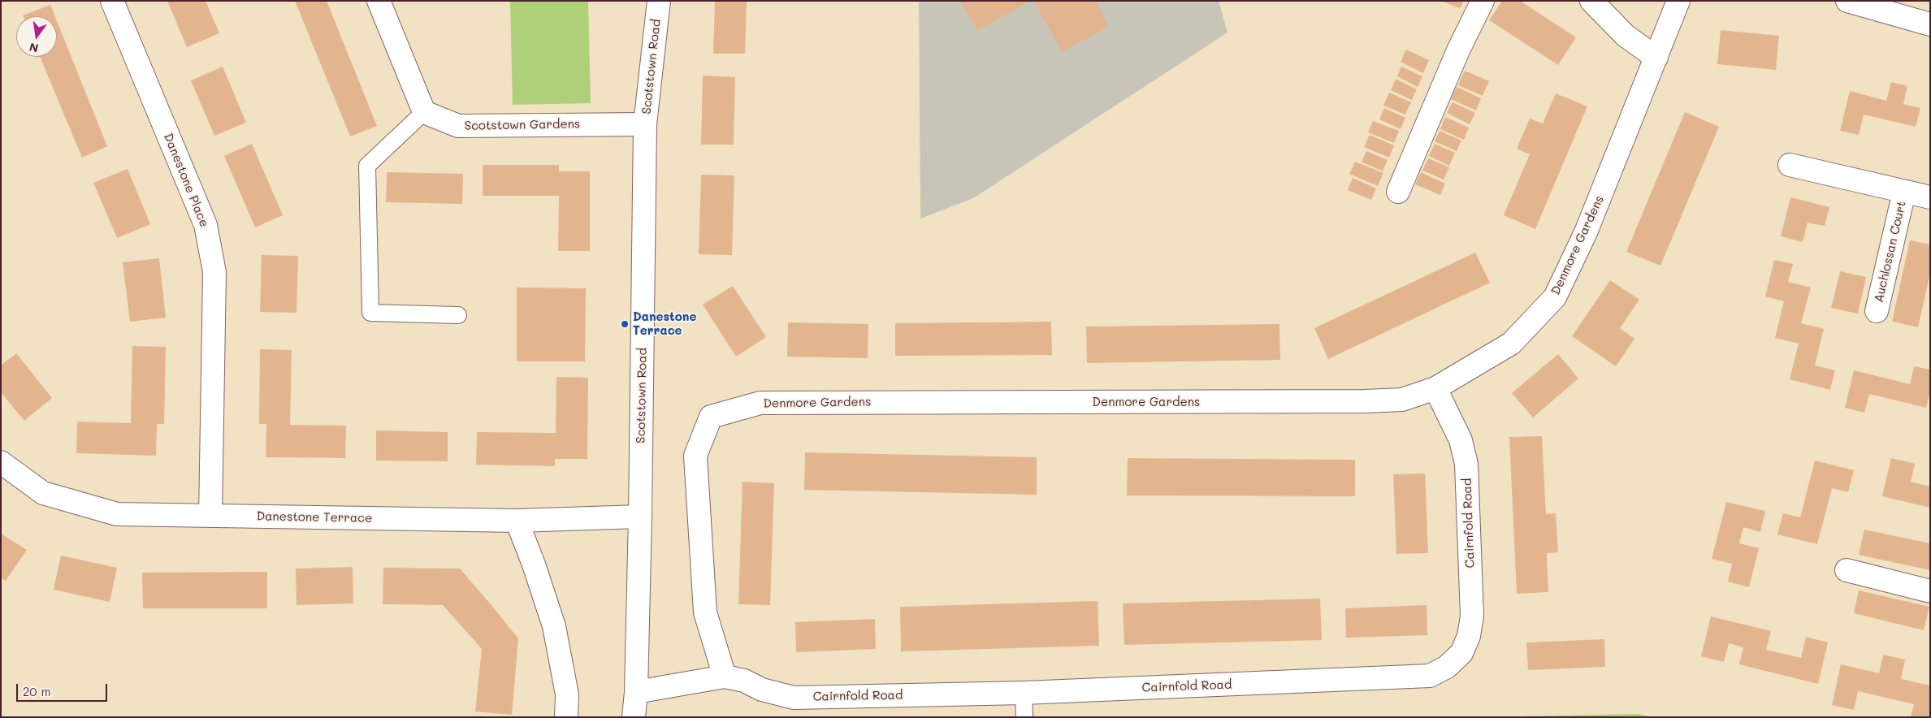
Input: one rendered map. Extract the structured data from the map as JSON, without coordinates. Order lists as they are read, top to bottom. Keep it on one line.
{"streets":{"street":["Scotstown Road","Scotstown Gardens","Danestone Place","Denmore Gardens","Auchlossan Court","Danestone Terrace","Cairnfold Road"]},"crossings":[["Scotstown Road","Scotstown Gardens"],["Scotstown Road","Danestone Terrace"],["Scotstown Road","Cairnfold Road"],["Danestone Place","Danestone Terrace"],["Denmore Gardens","Cairnfold Road"]],"places":["Danestone Terrace"],"scale_bar":"20 m","north":"bottom"}
